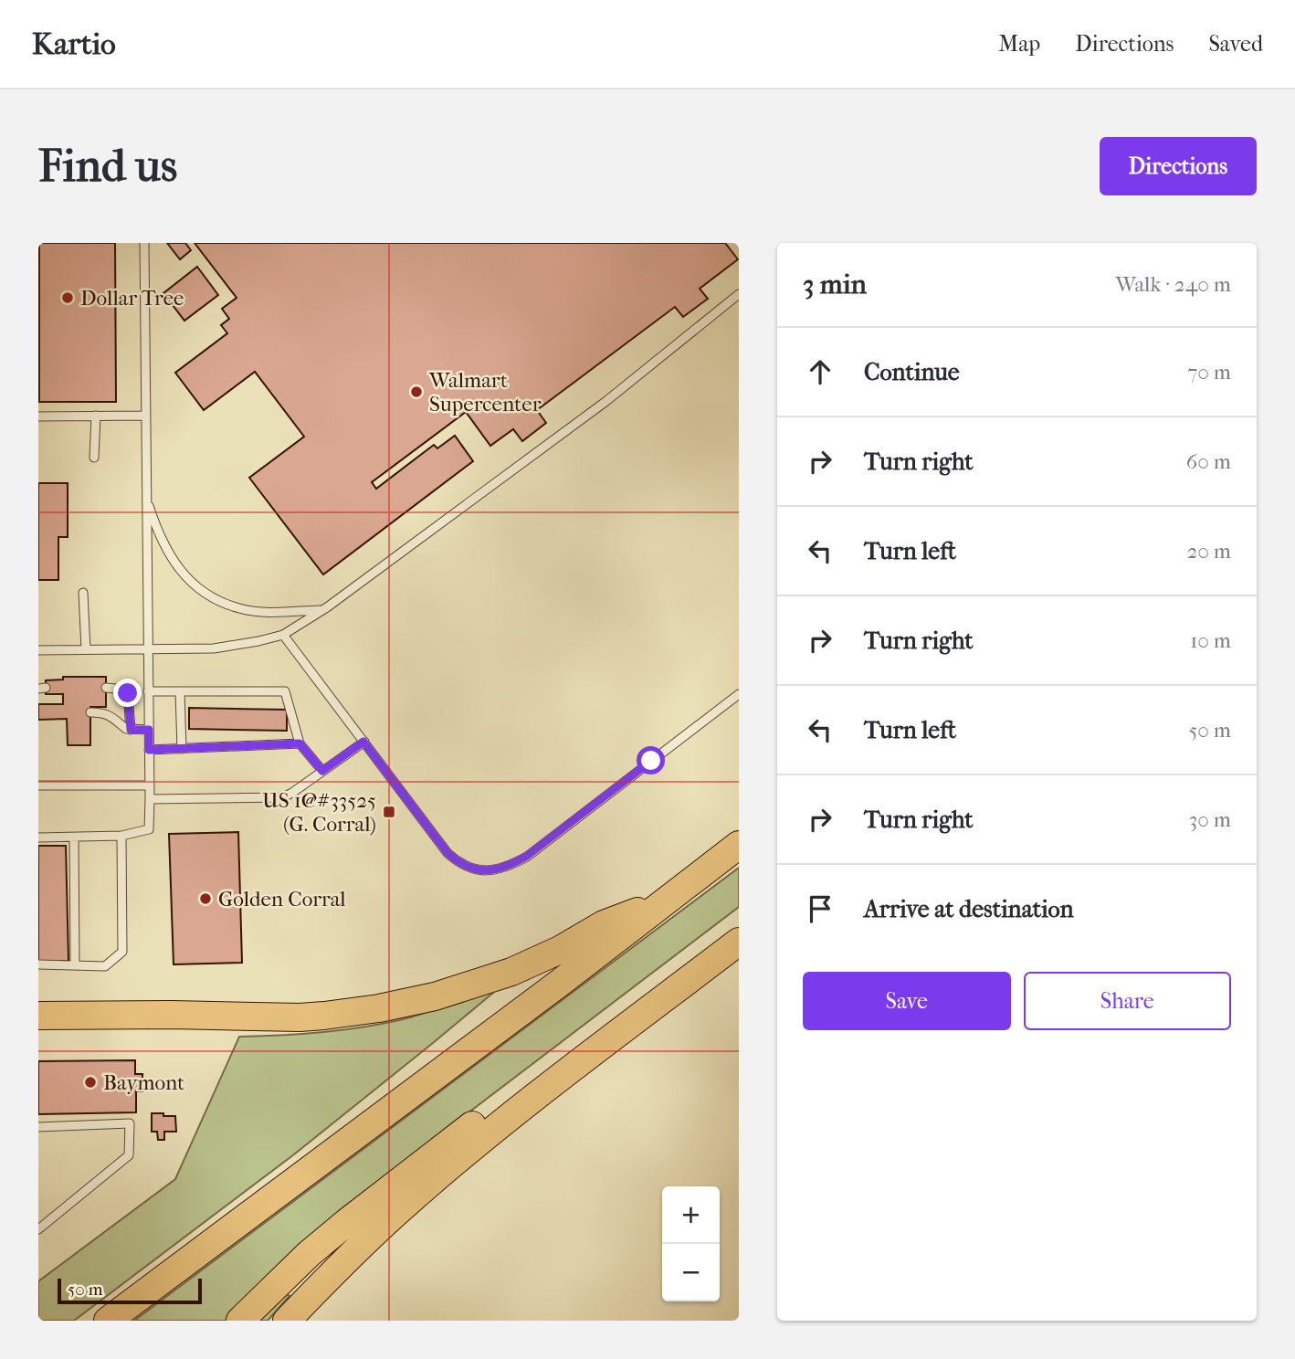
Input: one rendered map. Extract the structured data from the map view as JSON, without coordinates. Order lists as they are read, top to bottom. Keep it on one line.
{"places":{"other":["Dollar Tree","Walmart Supercenter","Golden Corral","Baymont"],"transit":["US 1@#33525 (G. Corral)"]},"scale_bar":"50 m","page":{"header":"Kartio","nav":["Map","Directions","Saved"],"buttons":["Directions",["Save","Share"]],"title":"Find us","heading":["3 min","Walk · 240 m"],"list":[["Continue","70 m"],["Turn right","60 m"],["Turn left","20 m"],["Turn right","10 m"],["Turn left","50 m"],["Turn right","30 m"],"Arrive at destination"],"map_buttons":["+","−"],"scale":"50 m"}}
